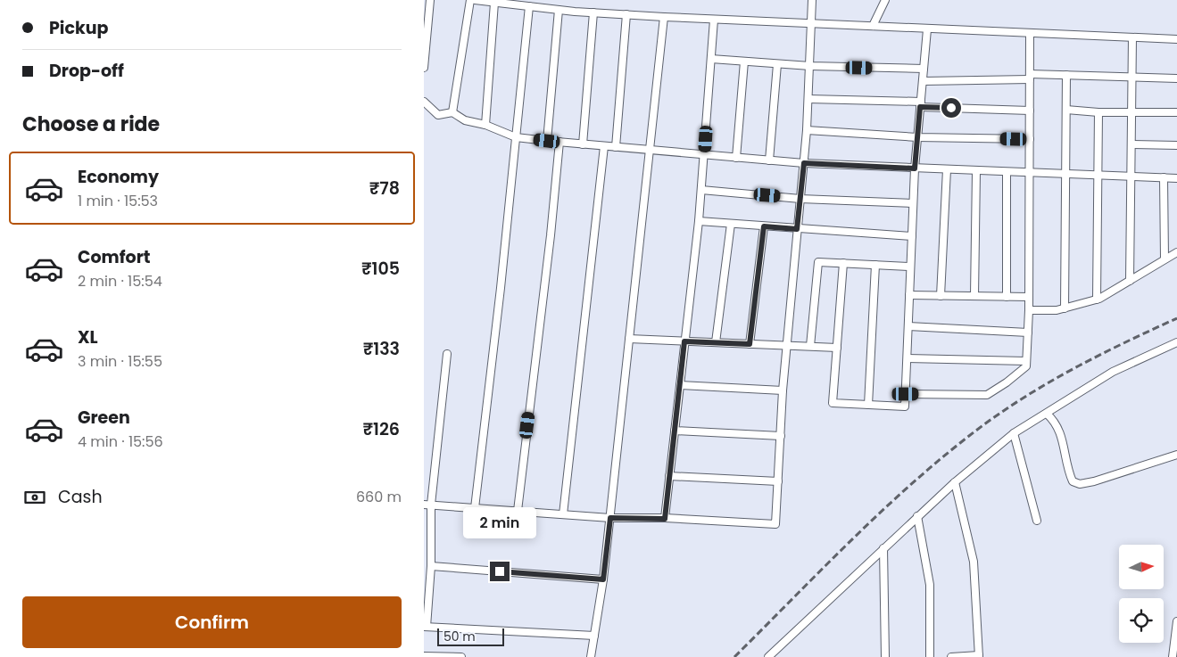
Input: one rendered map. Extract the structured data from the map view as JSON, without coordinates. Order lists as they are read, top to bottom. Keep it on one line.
{"scale_bar":"50 m","north":"right","page":{"banner":["Pickup","Drop-off"],"heading":"Choose a ride","list":[{"name":"Economy","note":"1 min · 15:53","value":"₹78"},{"name":"Comfort","note":"2 min · 15:54","value":"₹105"},{"name":"XL","note":"3 min · 15:55","value":"₹133"},{"name":"Green","note":"4 min · 15:56","value":"₹126"}],"pay":["Cash","660 m"],"bubble":"2 min","buttons":"Confirm","scale":"50 m"}}
